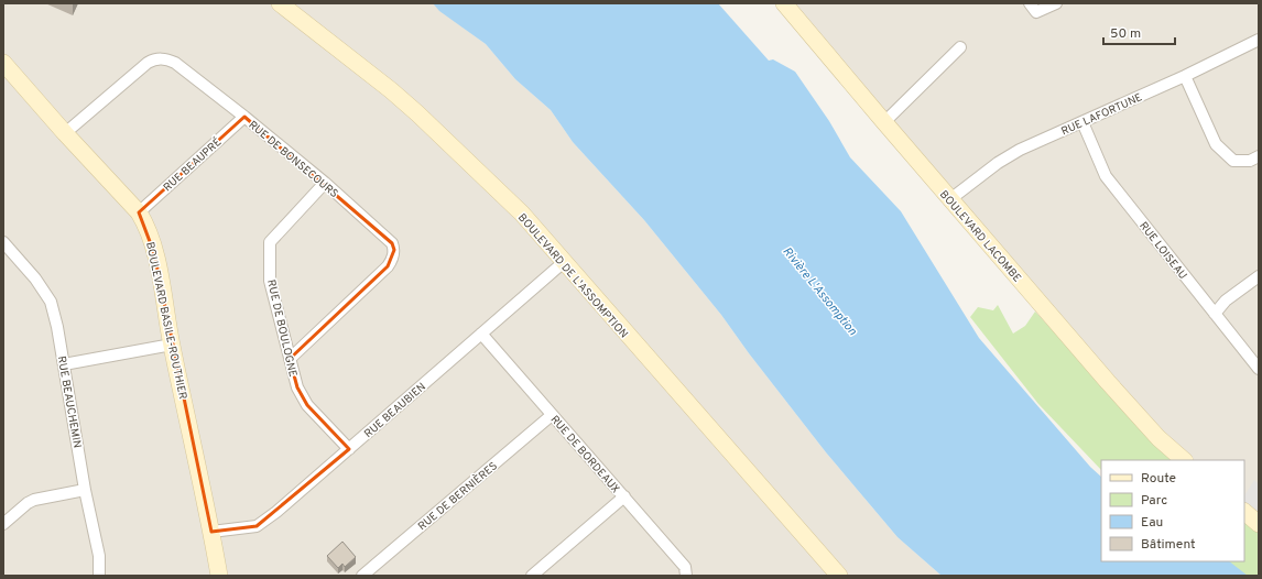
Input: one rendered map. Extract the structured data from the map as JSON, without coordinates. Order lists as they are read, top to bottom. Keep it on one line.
{"streets":{"street":["RUE LAFORTUNE","RUE DE BONSECOURS","RUE BEAUPRÉ","BOULEVARD LACOMBE","RUE LOISEAU","BOULEVARD DE L'ASSOMPTION","BOULEVARD BASILE-ROUTHIER","RUE DE BOULOGNE","RUE BEAUCHEMIN","RUE BEAUBIEN","RUE DE BORDEAUX","RUE DE BERNIÈRES"]},"crossings":[["RUE LAFORTUNE","BOULEVARD LACOMBE"],["RUE LAFORTUNE","RUE LOISEAU"],["RUE DE BONSECOURS","RUE BEAUPRÉ"],["RUE DE BONSECOURS","BOULEVARD BASILE-ROUTHIER"],["RUE DE BONSECOURS","RUE DE BOULOGNE"],["RUE BEAUPRÉ","BOULEVARD BASILE-ROUTHIER"],["BOULEVARD DE L'ASSOMPTION","RUE BEAUBIEN"],["BOULEVARD BASILE-ROUTHIER","RUE BEAUBIEN"],["RUE DE BOULOGNE","RUE BEAUBIEN"],["RUE BEAUBIEN","RUE DE BORDEAUX"],["RUE DE BORDEAUX","RUE DE BERNIÈRES"]],"water":["Rivière L'Assomption"],"legend":["Route","Parc","Eau","Bâtiment"],"scale_bar":"50 m"}
